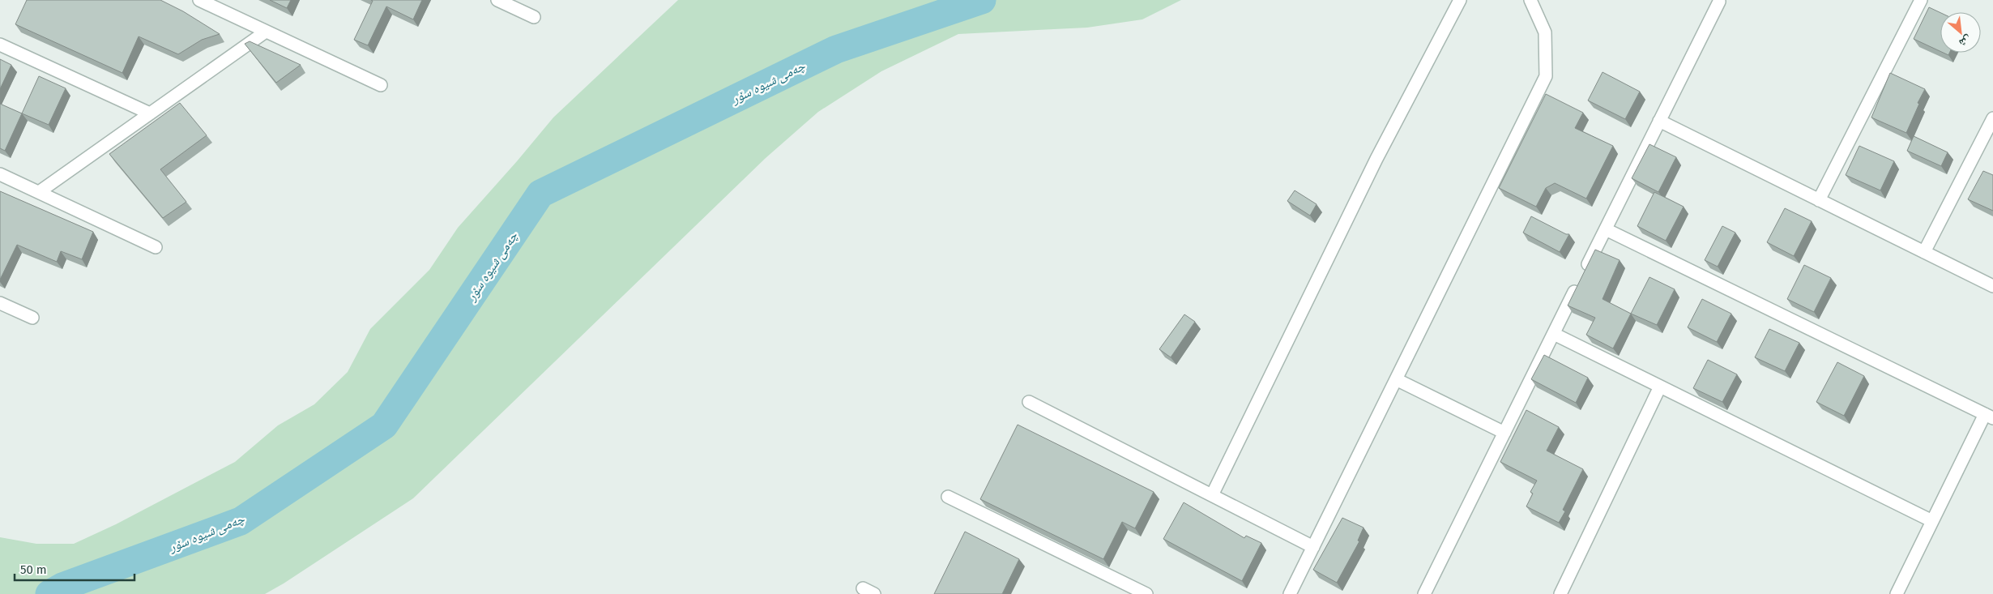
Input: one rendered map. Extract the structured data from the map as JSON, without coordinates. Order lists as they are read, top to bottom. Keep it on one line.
{"water":["چەمی شیوە سۆر"],"scale_bar":"50 m","north":"bottom right"}
